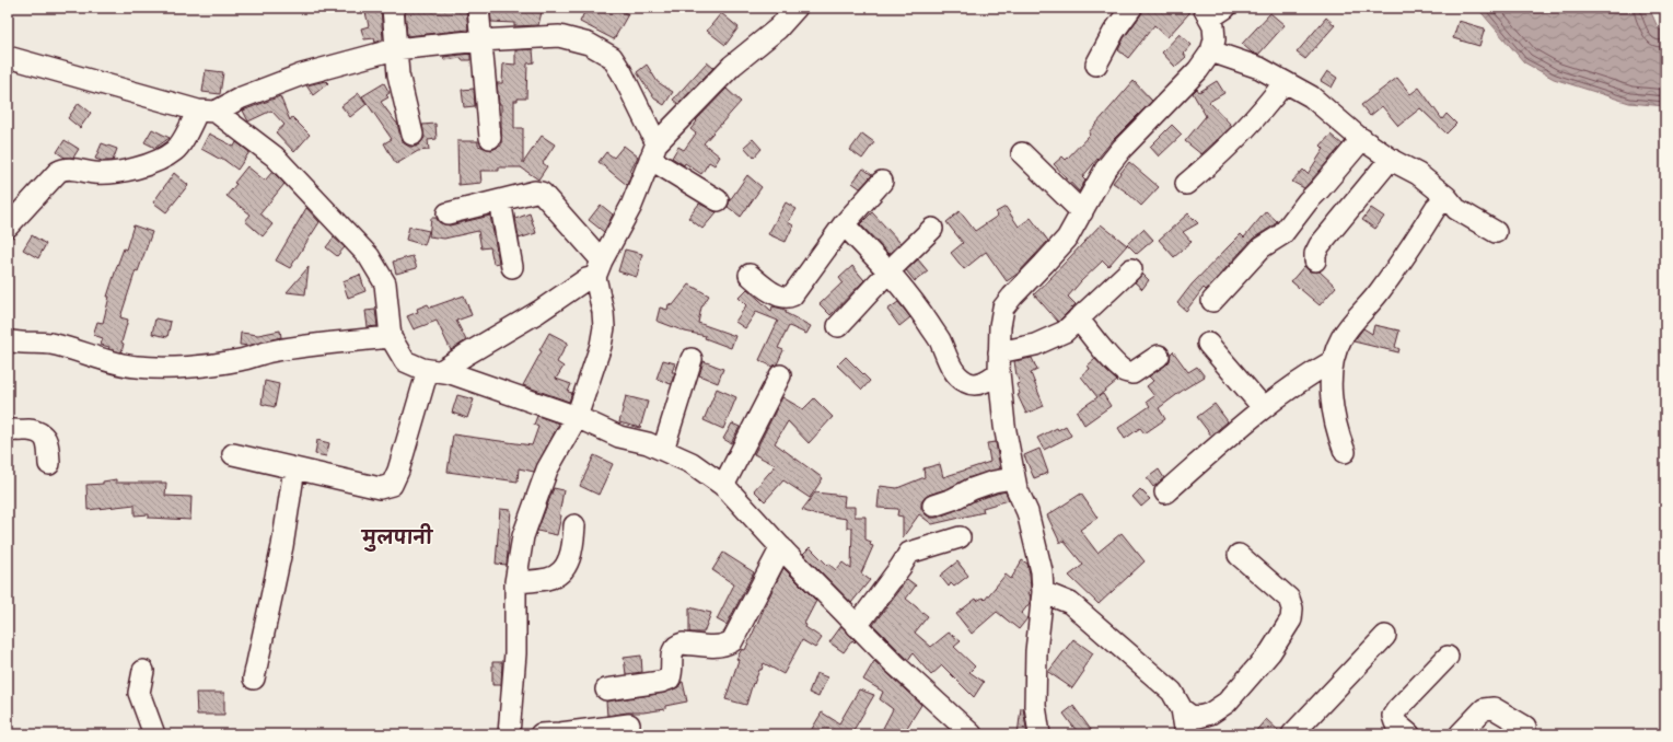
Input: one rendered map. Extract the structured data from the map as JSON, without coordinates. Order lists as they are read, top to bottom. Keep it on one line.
{"districts":["मुलपानी"]}
